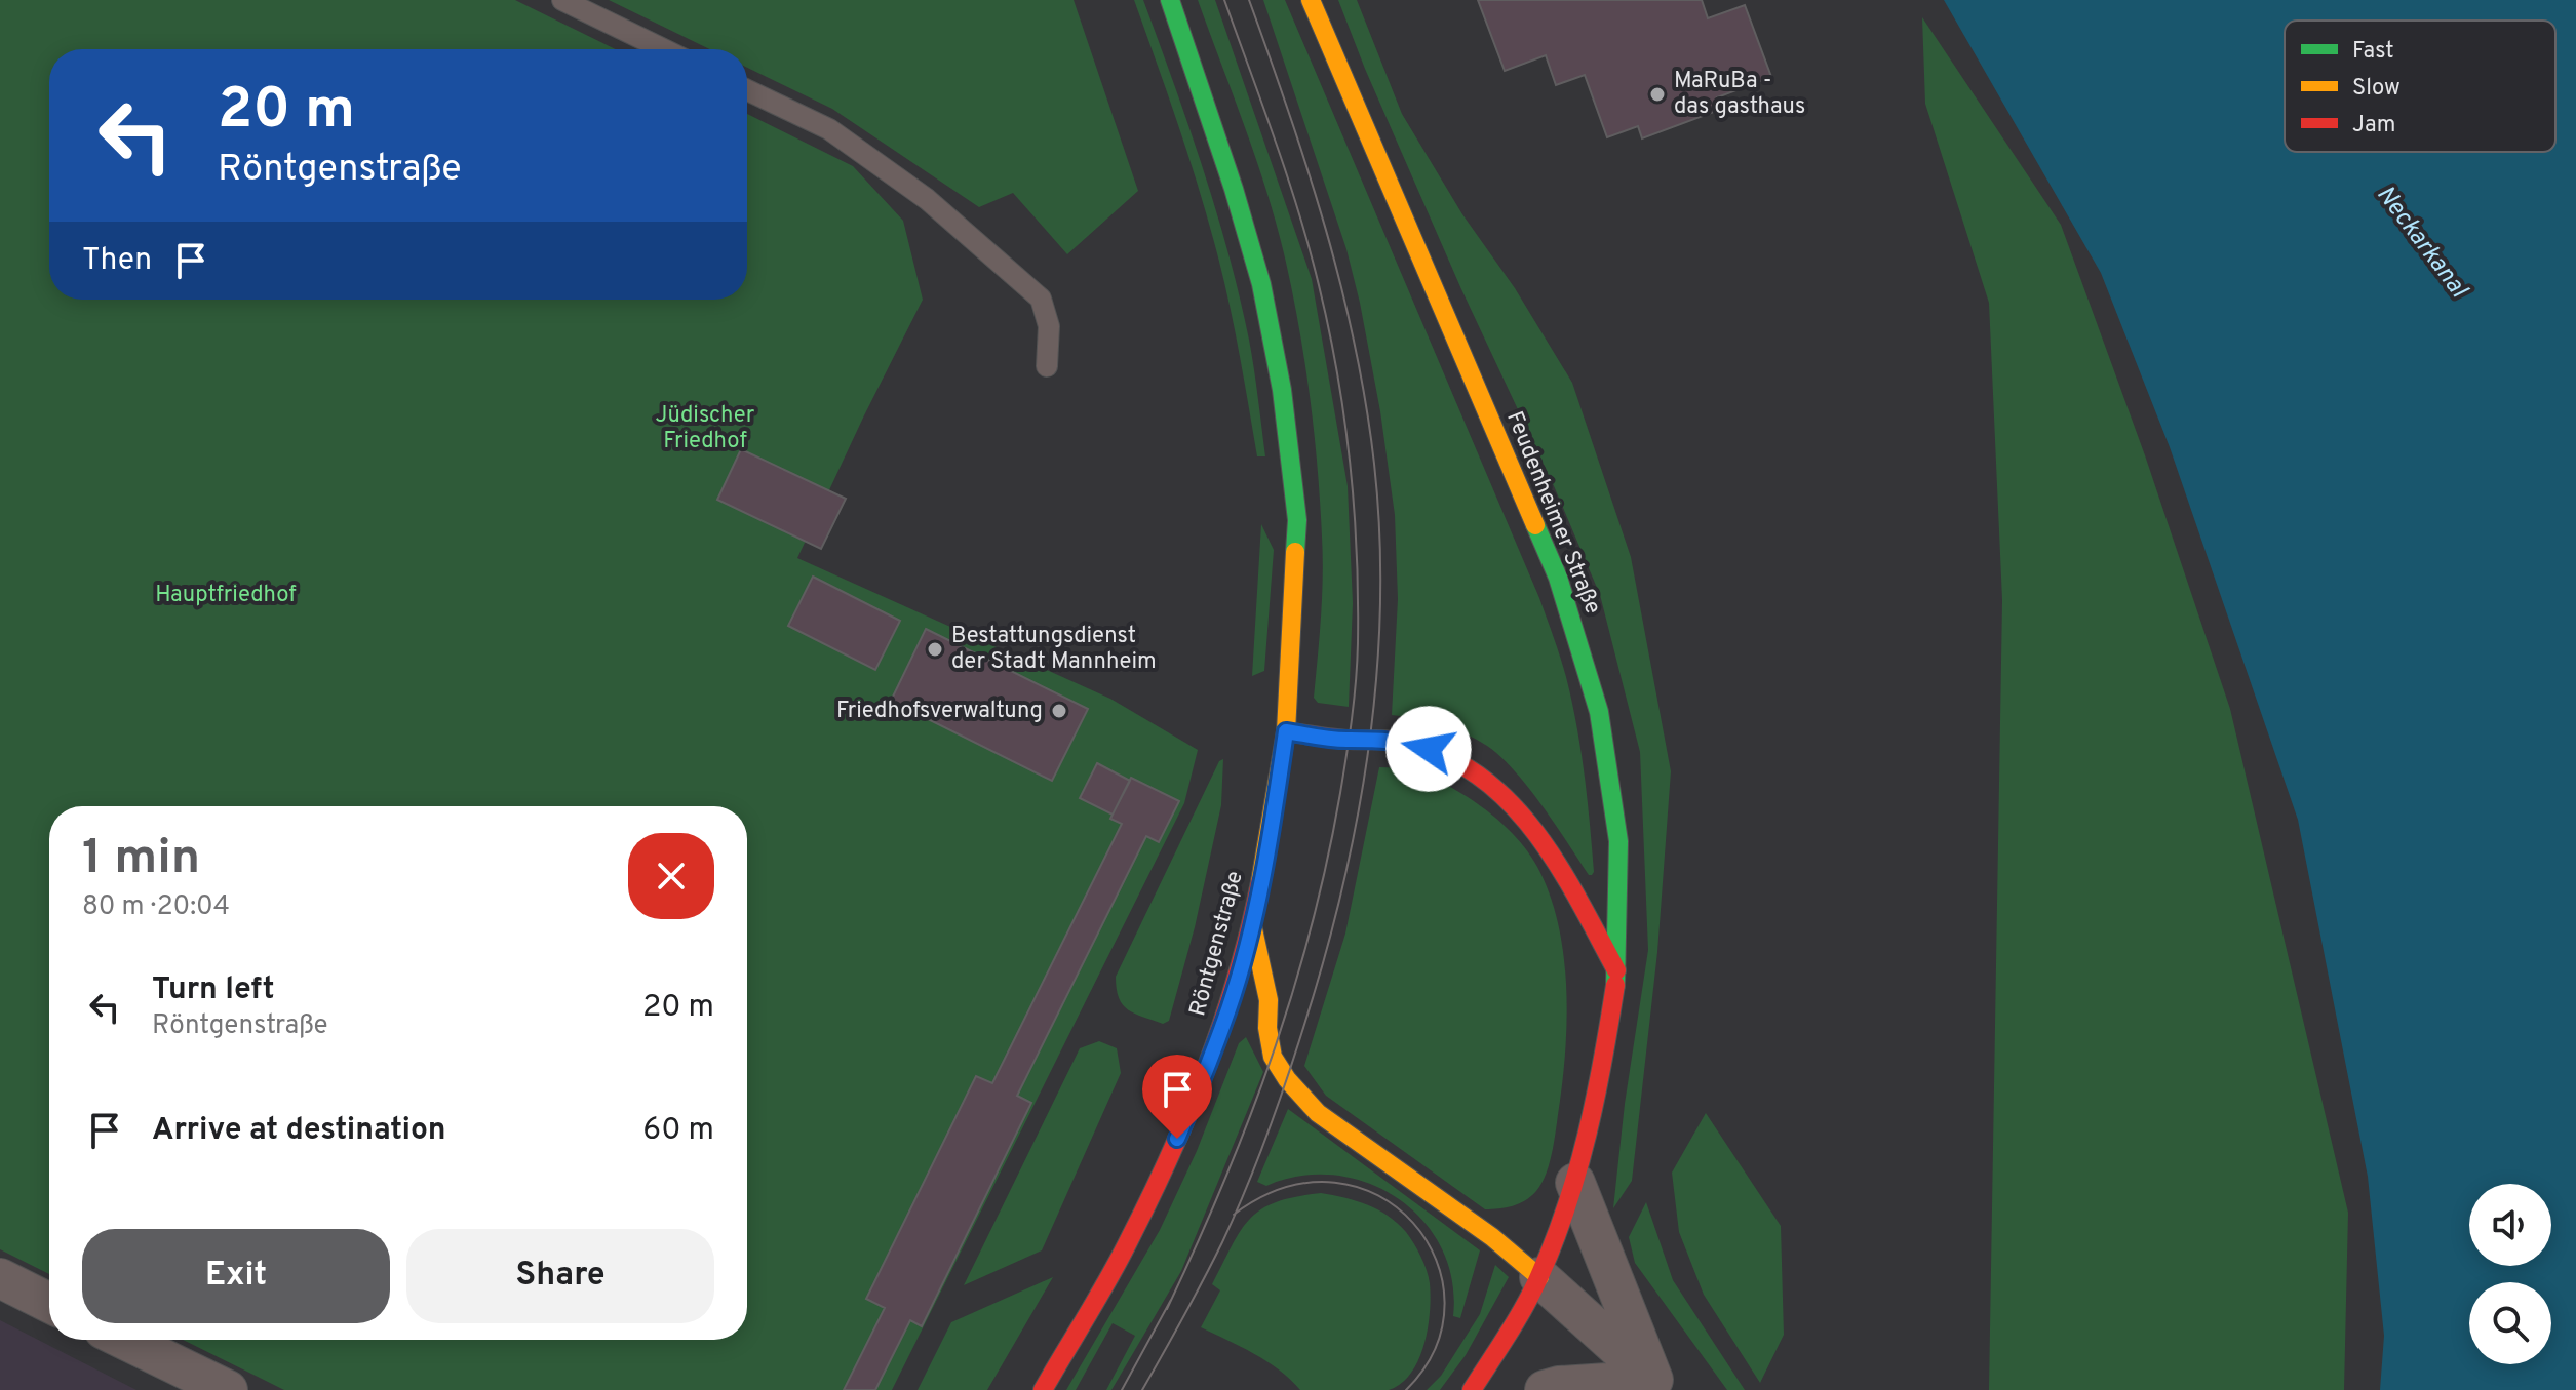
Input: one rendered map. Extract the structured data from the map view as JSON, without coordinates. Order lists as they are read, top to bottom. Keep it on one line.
{"streets":{"main road":["Feudenheimer Straße","Röntgenstraße"]},"water":["Neckarkanal"],"parks":["Jüdischer Friedhof","Hauptfriedhof"],"places":["MaRuBa - das gasthaus","Bestattungsdienst der Stadt Mannheim","Friedhofsverwaltung"],"legend":["Fast","Slow","Jam"],"page":{"turn":["20 m","Röntgenstraße"],"then":"Then","heading":["1 min","80 m · 20:04"],"list":[{"name":"Turn left","note":"Röntgenstraße","value":"20 m"},{"name":"Arrive at destination","value":"60 m"}],"buttons":["Exit","Share"]}}
